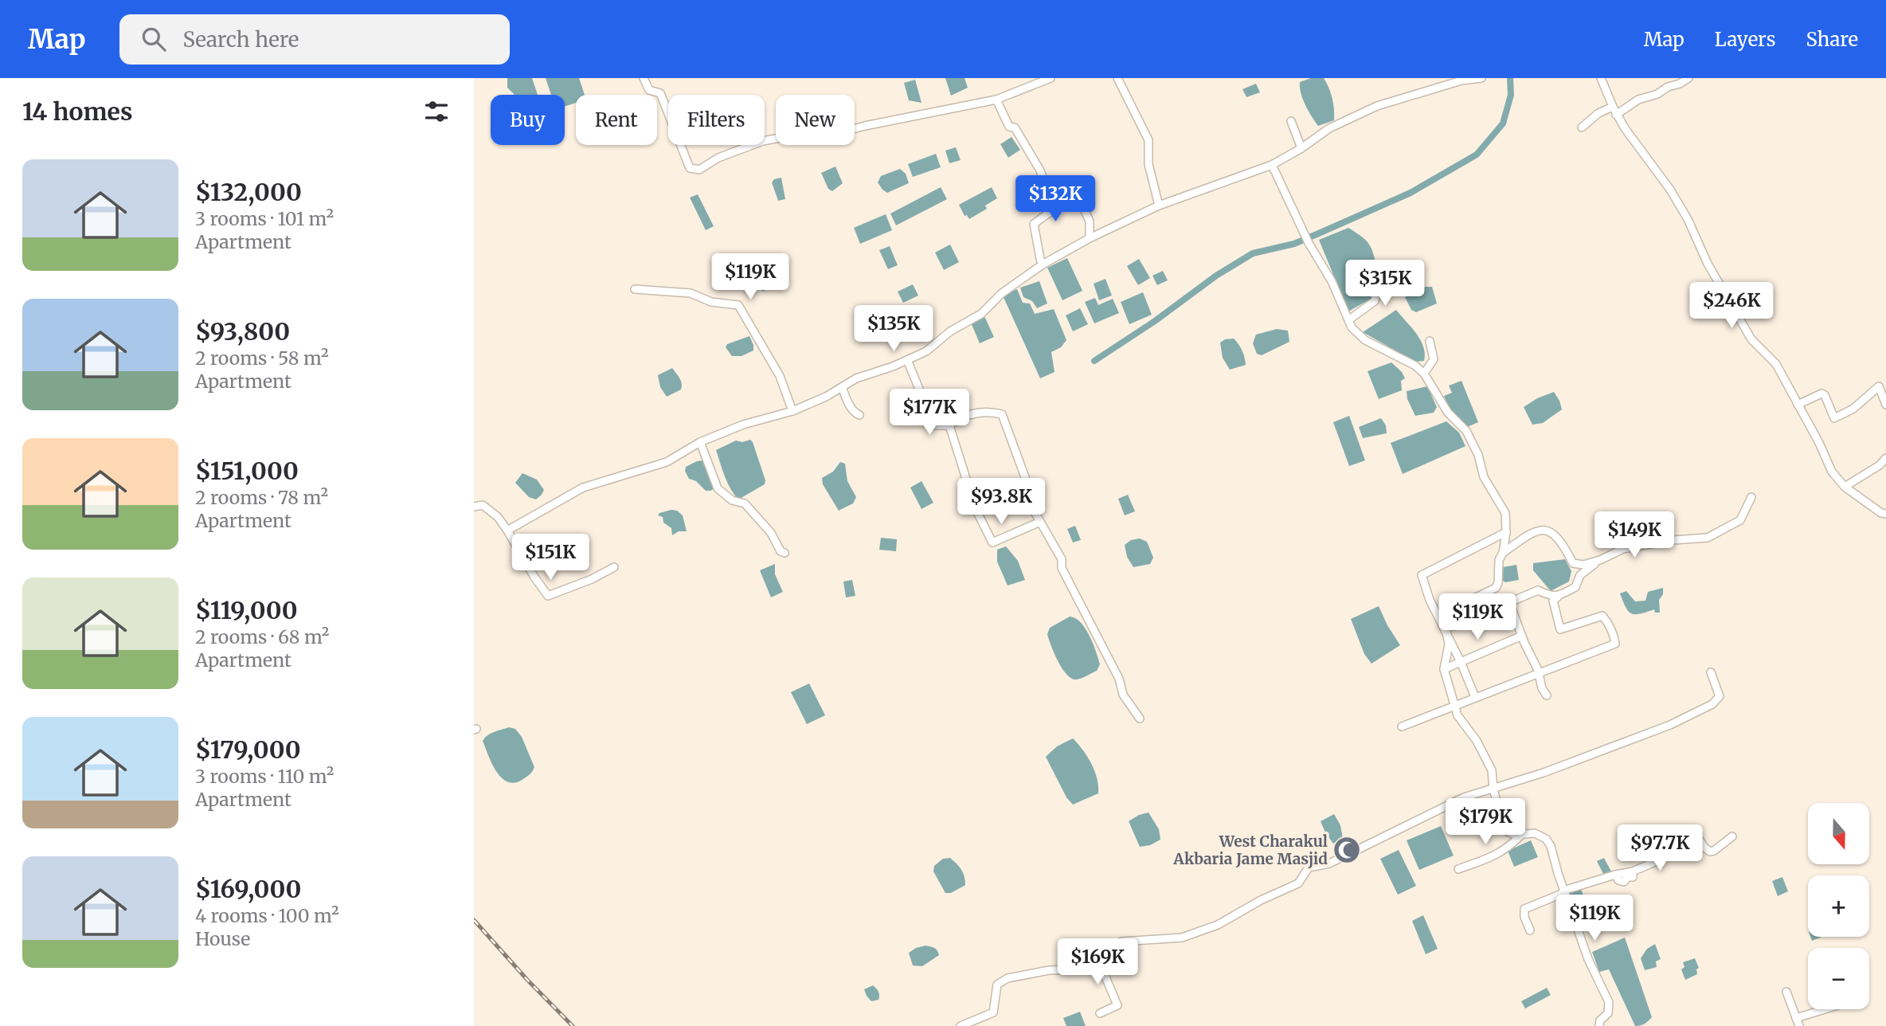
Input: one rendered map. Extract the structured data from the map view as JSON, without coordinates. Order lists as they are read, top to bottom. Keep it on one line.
{"places":{"mosque":["West Charakul Akbaria Jame Masjid"]},"north":"bottom","page":{"header":"Map","search":"Search here","nav":["Map","Layers","Share"],"heading":"14 homes","chip":["Buy","Rent","Filters","New"],"list":[{"name":"$132,000","note":"3 rooms · 101 m² · Apartment"},{"name":"$93,800","note":"2 rooms · 58 m² · Apartment"},{"name":"$151,000","note":"2 rooms · 78 m² · Apartment"},{"name":"$119,000","note":"2 rooms · 68 m² · Apartment"},{"name":"$179,000","note":"3 rooms · 110 m² · Apartment"},{"name":"$169,000","note":"4 rooms · 100 m² · House"}],"price":["$132K","$119K","$315K","$246K","$135K","$177K","$93.8K","$149K","$151K","$119K","$179K","$97.7K","$119K","$169K"],"map_buttons":["+","−"]}}
